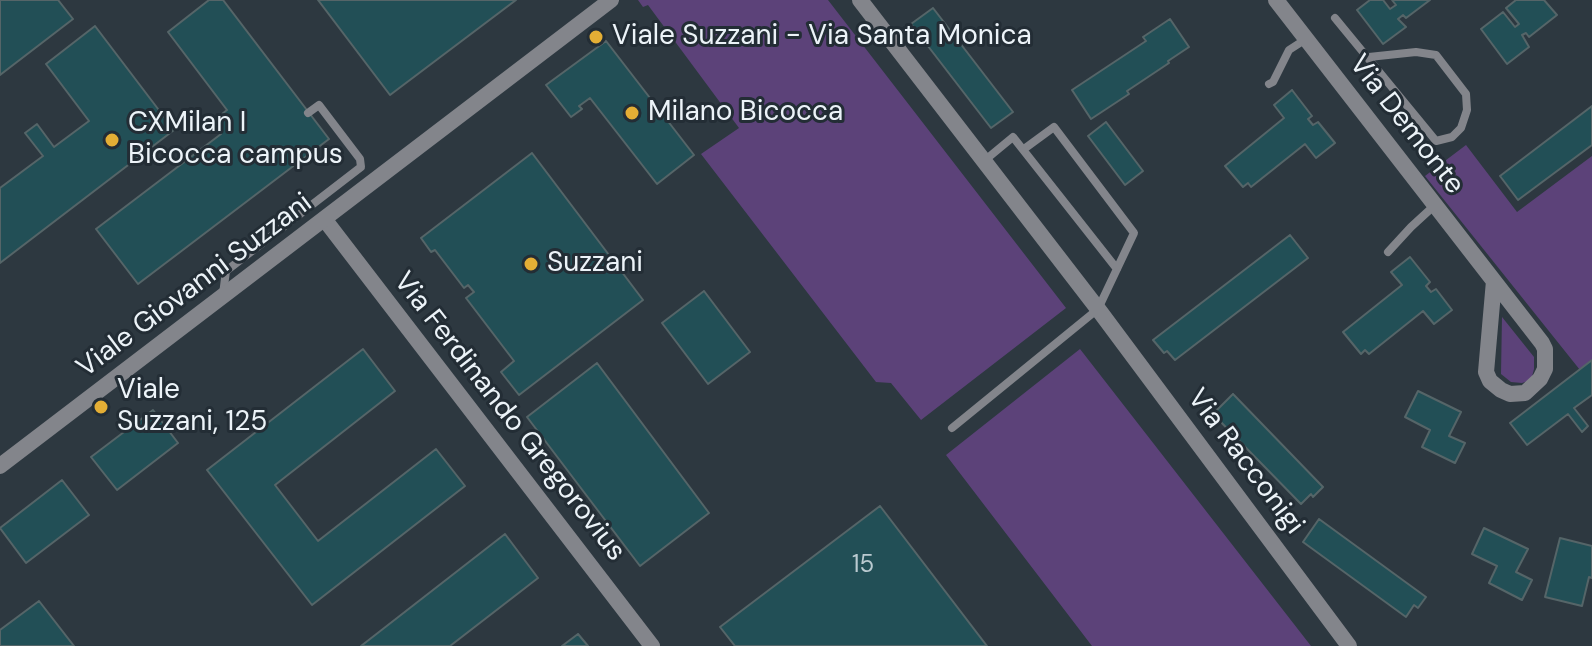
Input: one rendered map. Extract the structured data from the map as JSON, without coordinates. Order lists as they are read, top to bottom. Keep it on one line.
{"streets":{"street":["Via Demonte","Viale Giovanni Suzzani","Via Ferdinando Gregorovius","Via Racconigi"]},"crossings":[["Viale Giovanni Suzzani","Via Ferdinando Gregorovius"]],"places":["Viale Suzzani - Via Santa Monica","Milano Bicocca","CXMilan I Bicocca campus","Suzzani","Viale Suzzani, 125"],"house_numbers":["15"]}
